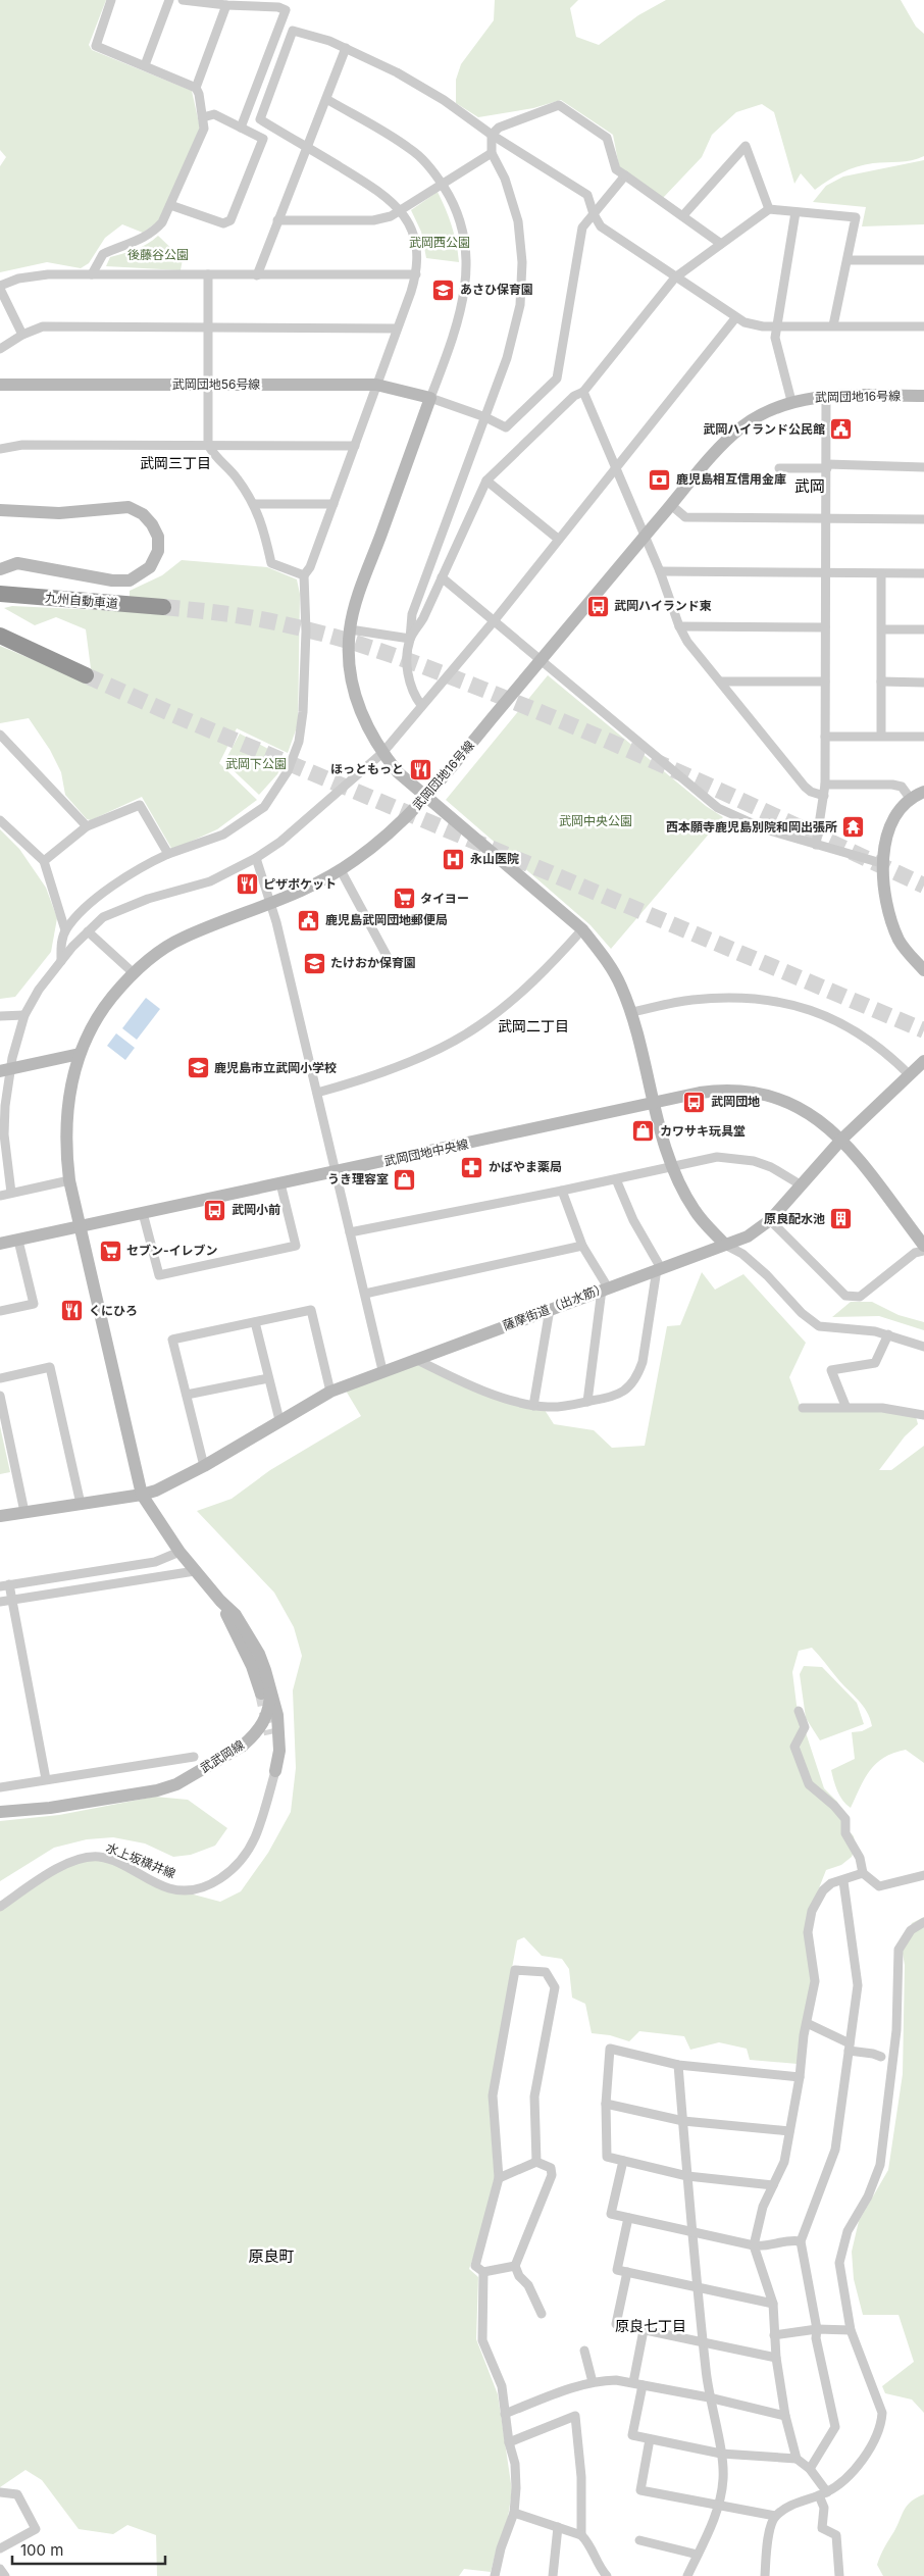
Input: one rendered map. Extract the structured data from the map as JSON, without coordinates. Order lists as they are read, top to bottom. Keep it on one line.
{"streets":{"highway":["九州自動車道"],"street":["武岡団地56号線","武岡団地16号線","武岡団地中央線","薩摩街道（出水筋）","武武岡線","水上坂横井線"]},"crossings":[["武岡団地16号線","武岡団地中央線"],["武岡団地16号線","薩摩街道（出水筋）"],["武岡団地16号線","武武岡線"],["武岡団地中央線","薩摩街道（出水筋）"],["薩摩街道（出水筋）","武武岡線"]],"districts":["武岡三丁目","武岡","武岡二丁目","原良町","原良七丁目"],"parks":["武岡西公園","後藤谷公園","武岡下公園","武岡中央公園"],"places":{"school or university":["あさひ保育園","たけおか保育園","鹿児島市立武岡小学校"],"public building":["武岡ハイランド公民館","鹿児島武岡団地郵便局"],"bank":["鹿児島相互信用金庫"],"bus stop":["武岡ハイランド東","武岡団地","武岡小前"],"restaurant":["ほっともっと","ピザポケット","くにひろ"],"temple":["西本願寺鹿児島別院和岡出張所"],"hospital":["永山医院"],"supermarket":["タイヨー","セブン-イレブン"],"shop":["カワサキ玩具堂","うき理容室"],"pharmacy":["かばやま薬局"],"building":["原良配水池"]},"scale_bar":"100 m"}
